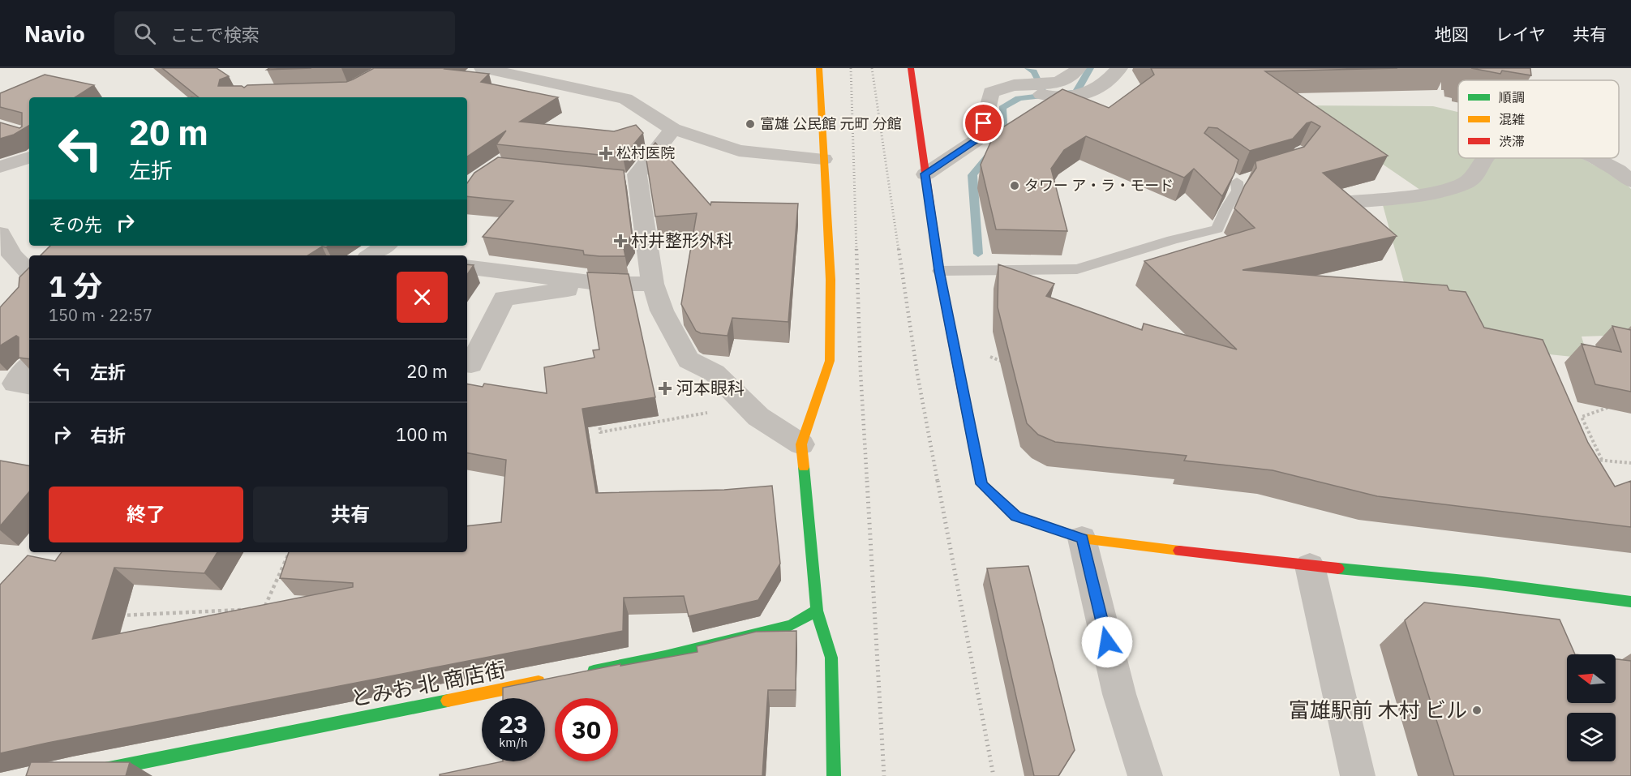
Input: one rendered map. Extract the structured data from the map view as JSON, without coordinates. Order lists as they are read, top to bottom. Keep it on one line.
{"streets":{"street":["とみお 北 商店街"]},"places":{"other":["富雄 公民館 元町 分館","タワー ア・ラ・モード","富雄駅前 木村 ビル"],"health":["松村医院","村井整形外科","河本眼科"]},"legend":["順調","混雑","渋滞"],"north":"left","page":{"header":"Navio","search":"ここで検索","nav":["地図","レイヤ","共有"],"turn":["20 m","左折"],"then":"その先","heading":["1 分","150 m · 22:57"],"list":[{"name":"左折","value":"20 m"},{"name":"右折","value":"100 m"}],"buttons":["終了","共有"],"speed":"23 km/h","limit":"30"}}
